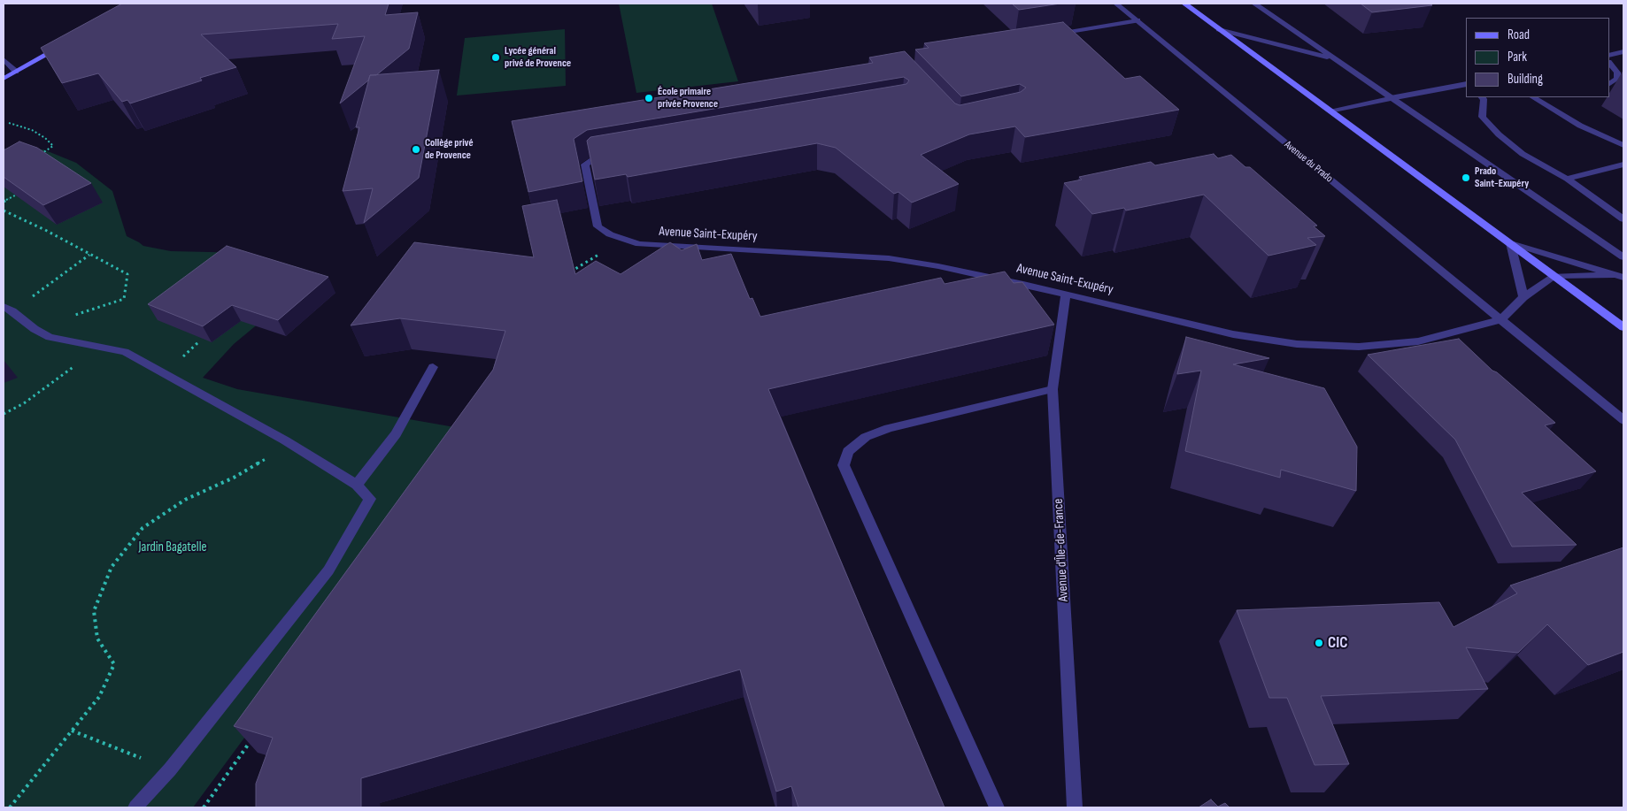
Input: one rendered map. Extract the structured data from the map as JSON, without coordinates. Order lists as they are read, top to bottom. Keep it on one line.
{"streets":{"street":["Avenue du Prado","Avenue Saint-Exupéry","Avenue d'Île-de-France"]},"crossings":[["Avenue du Prado","Avenue Saint-Exupéry"],["Avenue Saint-Exupéry","Avenue d'Île-de-France"]],"parks":["Jardin Bagatelle"],"places":["Lycée général privé de Provence","École primaire privée Provence","Collège privé de Provence","Prado Saint-Exupéry","CIC"],"legend":["Road","Park","Building"]}
